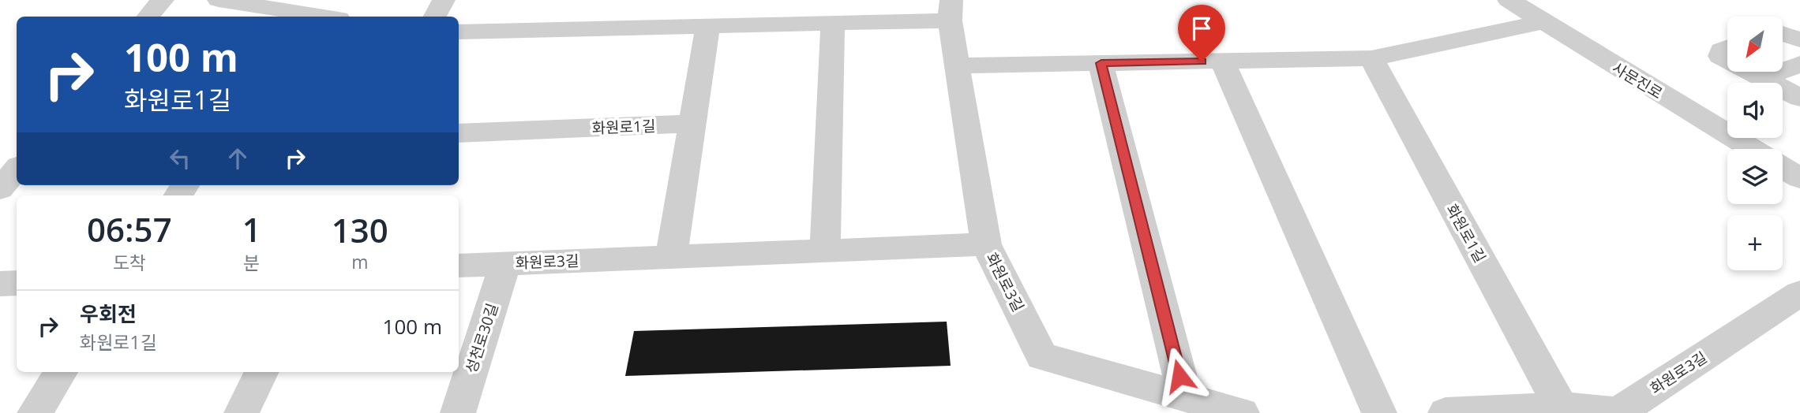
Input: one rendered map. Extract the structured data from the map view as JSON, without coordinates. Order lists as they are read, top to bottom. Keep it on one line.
{"streets":{"street":["사문진로","화원로1길","화원로3길","성천로30길"]},"crossings":[["화원로1길","화원로3길"],["화원로3길","성천로30길"]],"north":"bottom left","page":{"map_buttons":"+","turn":["100 m","화원로1길"],"eta":["06:57","도착","1","분","130","m"],"list":[{"name":"우회전","note":"화원로1길","value":"100 m"}]}}
